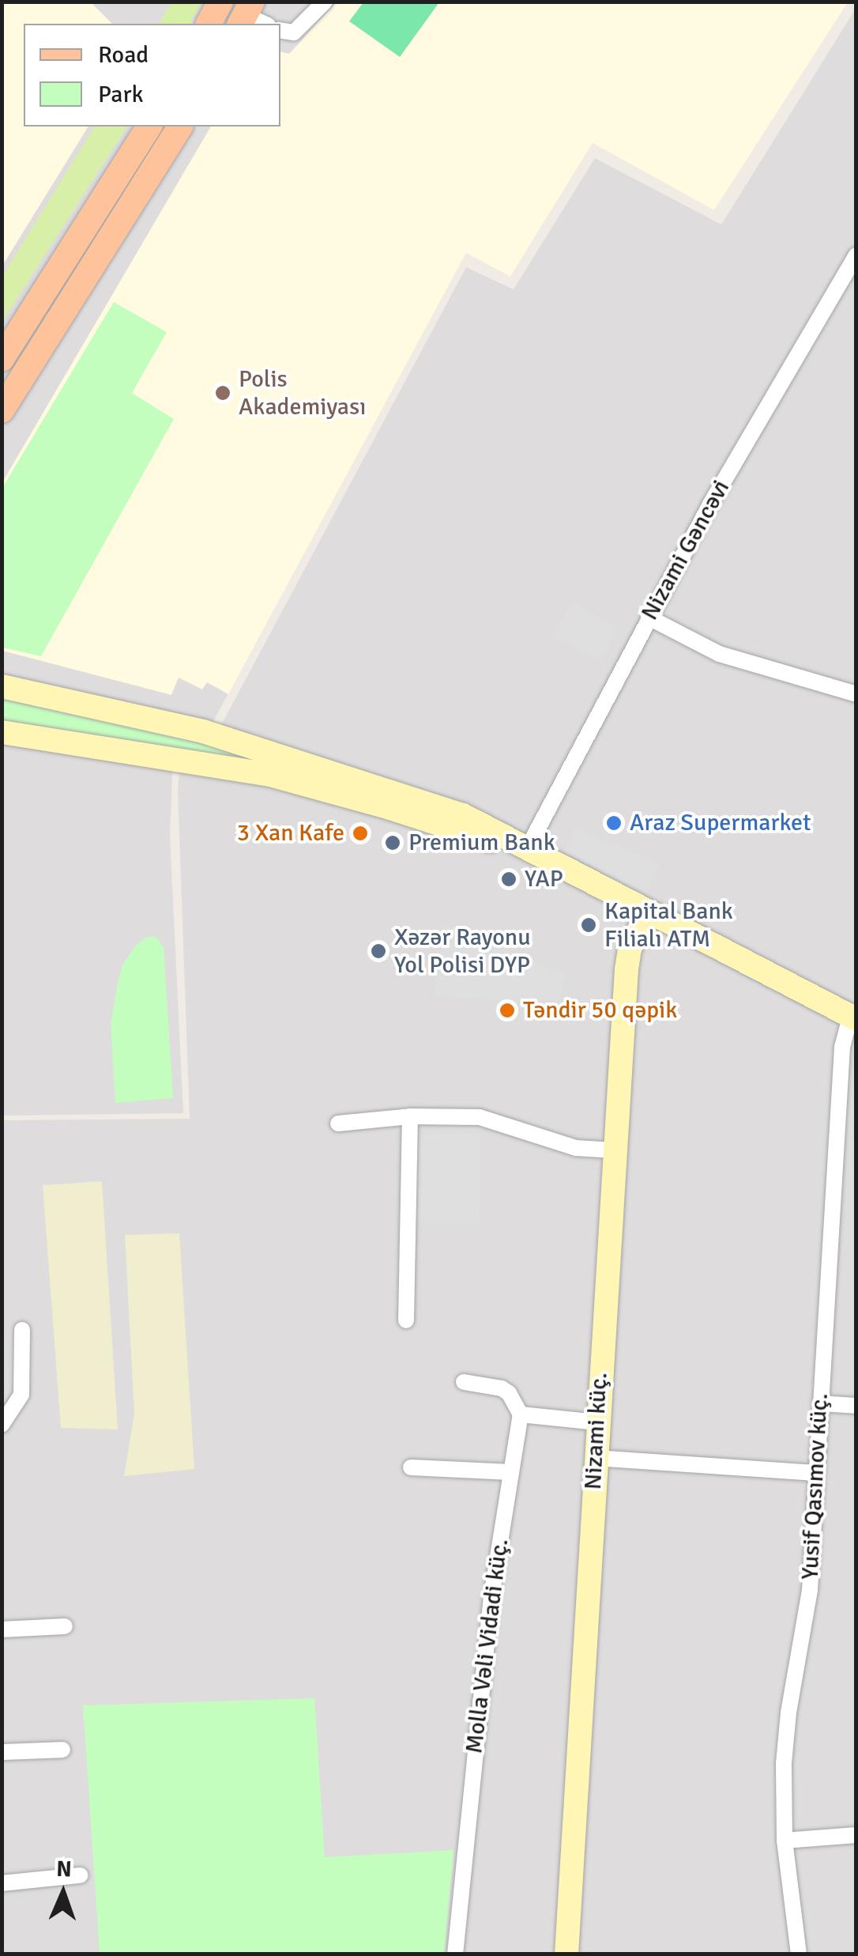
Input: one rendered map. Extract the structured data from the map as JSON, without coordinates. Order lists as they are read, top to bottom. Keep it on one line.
{"streets":{"main road":["Nizami küç."],"street":["Nizami Gəncəvi","Yusif Qasımov küç.","Molla Vəli Vidadi küç."]},"places":["Polis Akademiyası","Araz Supermarket","3 Xan Kafe","Premium Bank","YAP","Kapital Bank Filialı ATM","Xəzər Rayonu Yol Polisi DYP","Təndir 50 qəpik"],"legend":["Road","Park"],"north":"top"}
